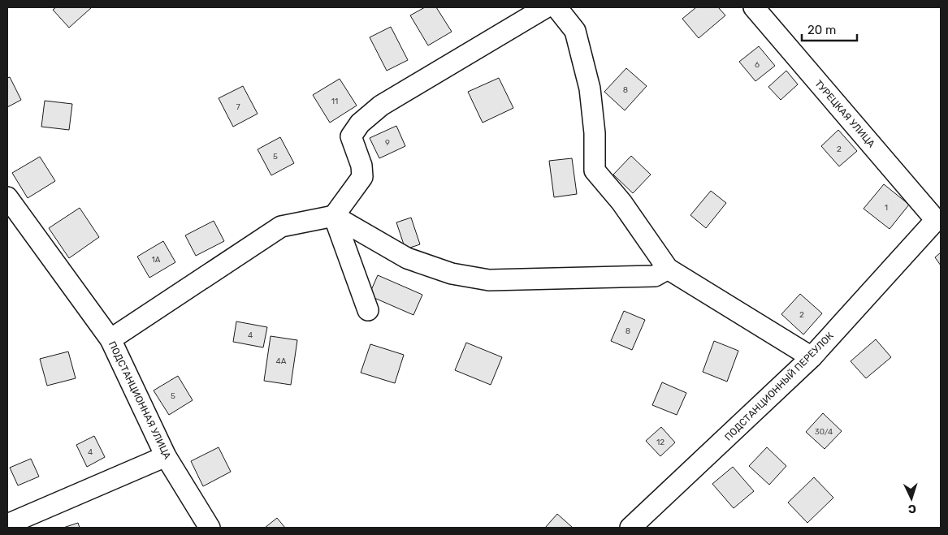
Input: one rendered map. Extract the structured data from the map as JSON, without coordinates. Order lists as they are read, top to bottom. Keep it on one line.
{"streets":{"street":["ТУРЕЦКАЯ УЛИЦА","ПОДСТАНЦИОННЫЙ ПЕРЕУЛОК","ПОДСТАНЦИОННАЯ УЛИЦА"]},"crossings":[["ТУРЕЦКАЯ УЛИЦА","ПОДСТАНЦИОННЫЙ ПЕРЕУЛОК"]],"house_numbers":["6","8","11","7","9","2","5","1","1А","2","8","4","4А","5","30/4","12","4"],"scale_bar":"20 m","north":"bottom"}
